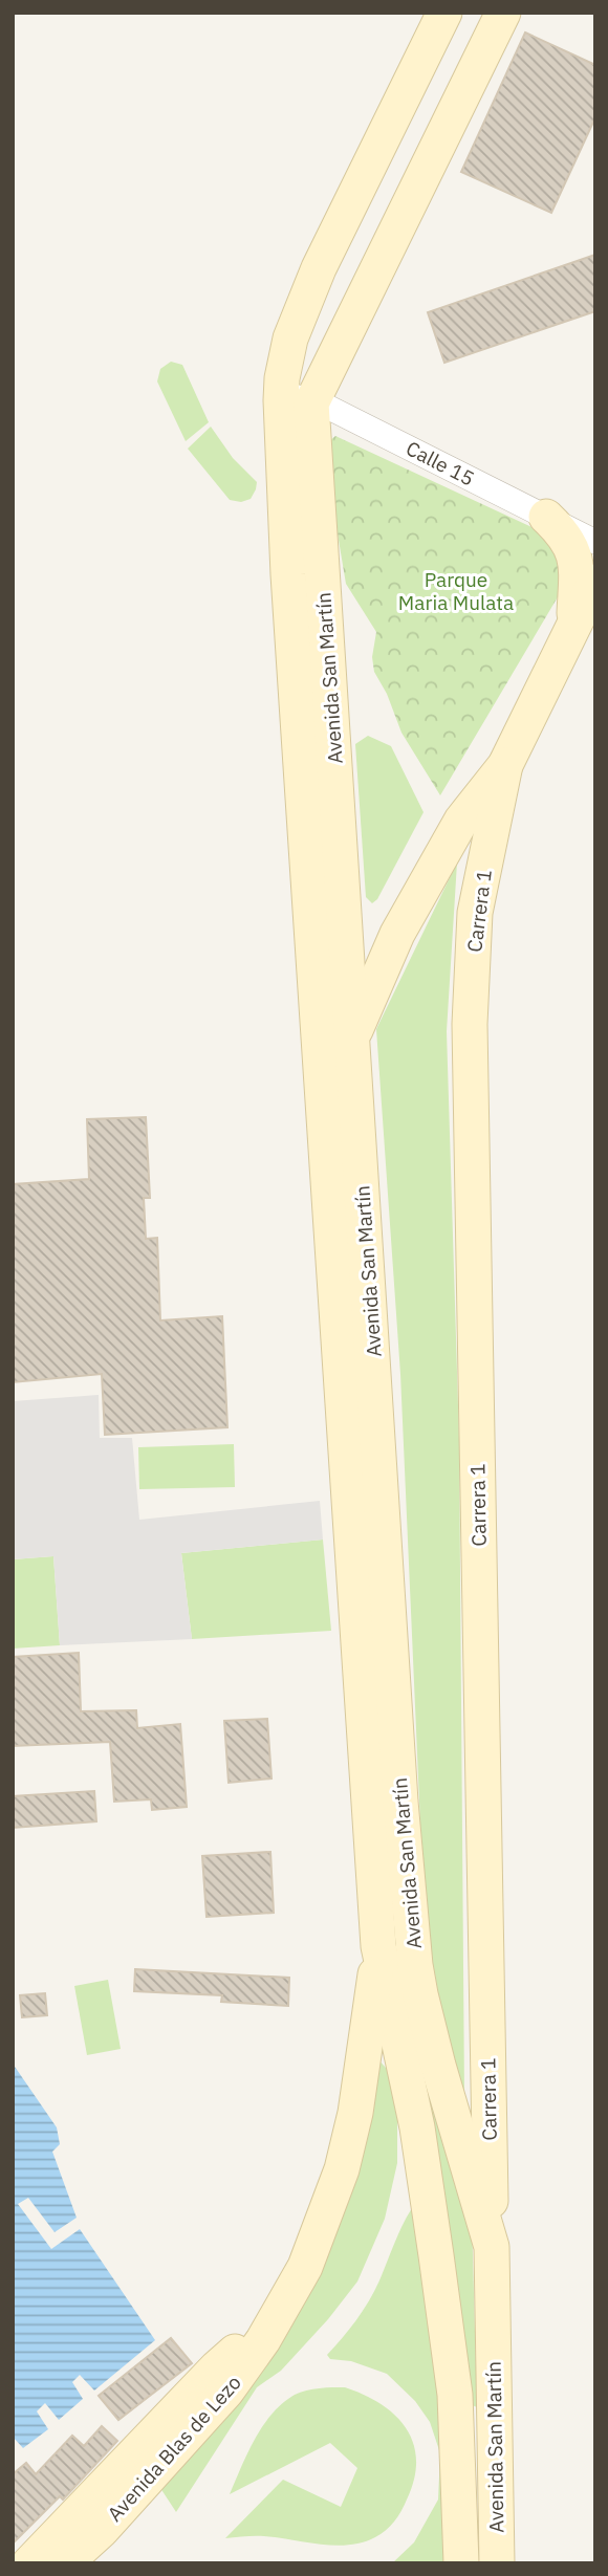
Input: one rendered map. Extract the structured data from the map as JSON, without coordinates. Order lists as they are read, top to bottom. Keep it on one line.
{"streets":{"main road":["Avenida San Martín","Carrera 1","Avenida Blas de Lezo"],"street":["Calle 15"]},"crossings":[["Calle 15","Avenida San Martín"],["Avenida San Martín","Carrera 1"],["Avenida San Martín","Avenida Blas de Lezo"]],"parks":["Parque Maria Mulata"]}
